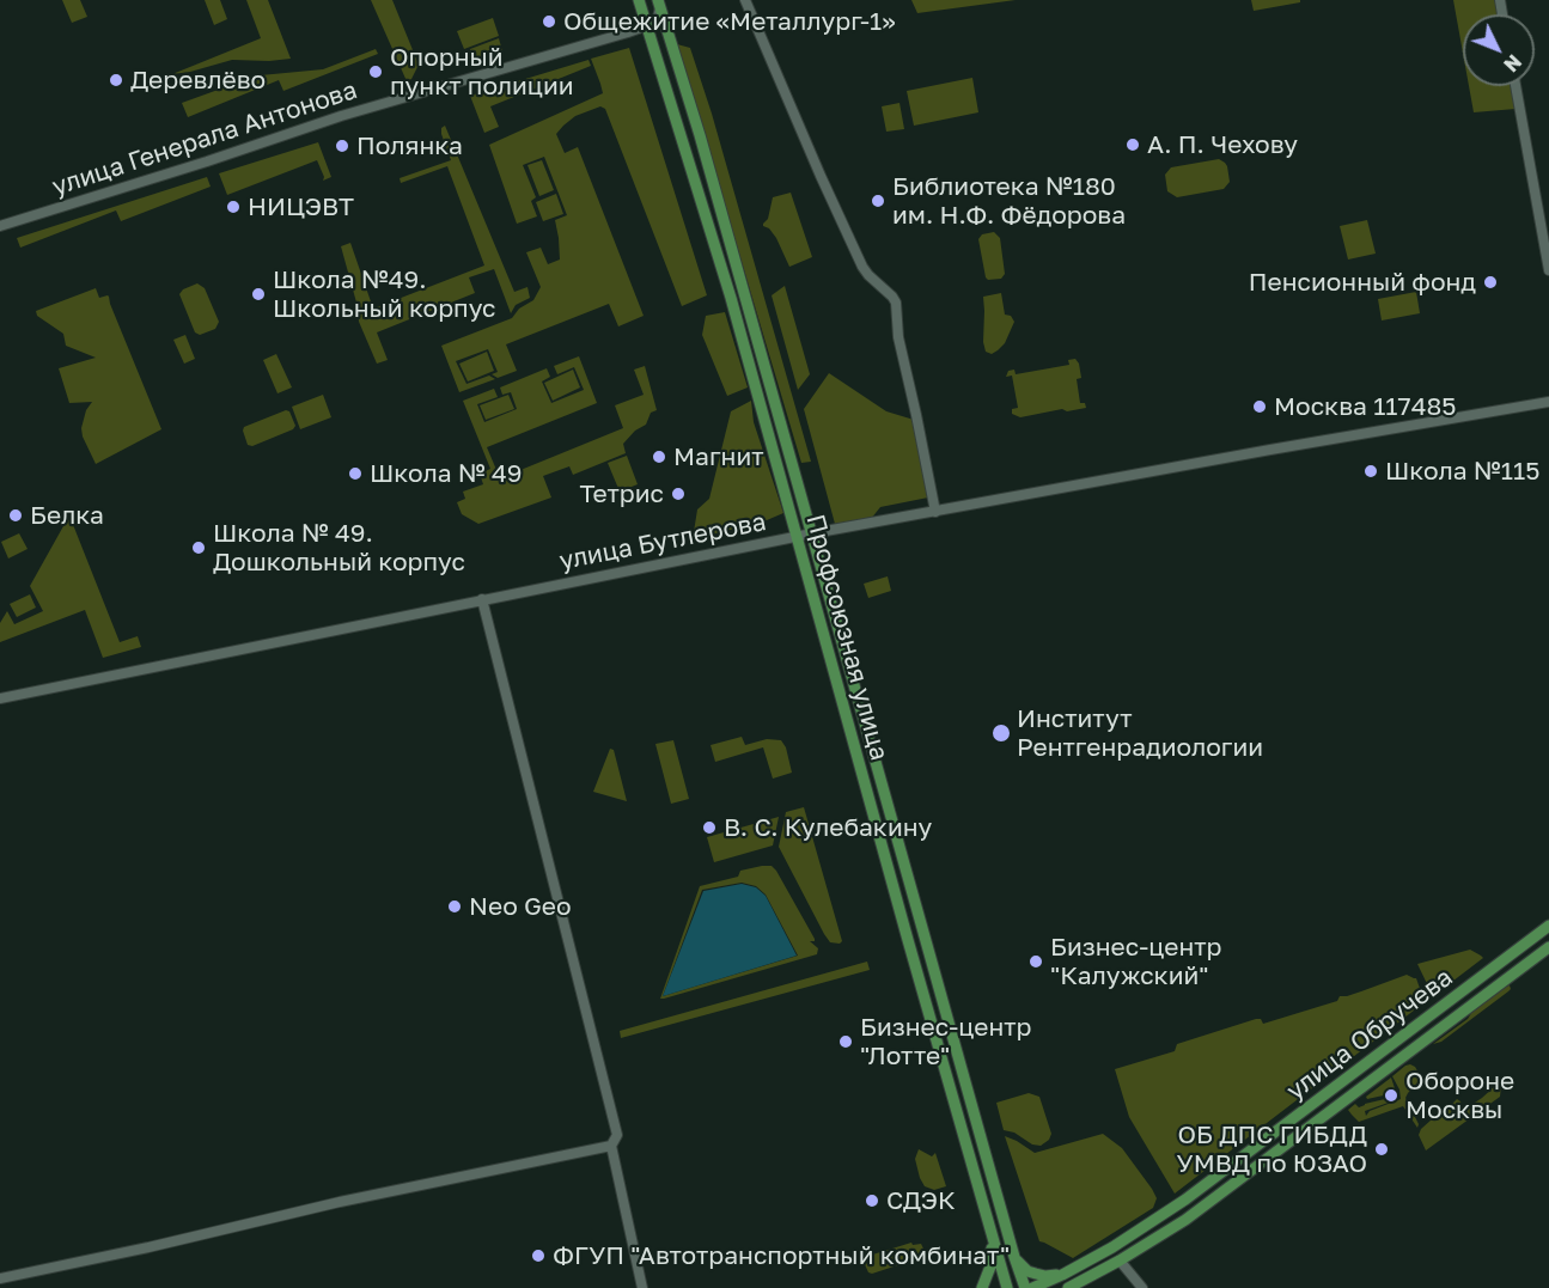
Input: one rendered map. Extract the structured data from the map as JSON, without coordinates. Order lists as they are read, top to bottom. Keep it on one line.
{"streets":{"main road":["Профсоюзная улица","улица Обручева"],"street":["улица Генерала Антонова","улица Бутлерова"]},"crossings":[["улица Генерала Антонова","Профсоюзная улица"],["улица Бутлерова","Профсоюзная улица"]],"places":["Общежитие «Металлург-1»","Опорный пункт полиции","Деревлёво","А. П. Чехову","Полянка","Библиотека №180 им. Н.Ф. Фёдорова","НИЦЭВТ","Пенсионный фонд","Школа №49. Школьный корпус","Москва 117485","Магнит","Школа №115","Школа № 49","Тетрис","Белка","Школа № 49. Дошкольный корпус","Институт Рентгенрадиологии","В. С. Кулебакину","Neo Geo","Бизнес-центр \"Калужский\"","Бизнес-центр \"Лотте\"","Обороне Москвы","ОБ ДПС ГИБДД УМВД по ЮЗАО","СДЭК","ФГУП \"Автотранспортный комбинат\""],"north":"bottom right"}
